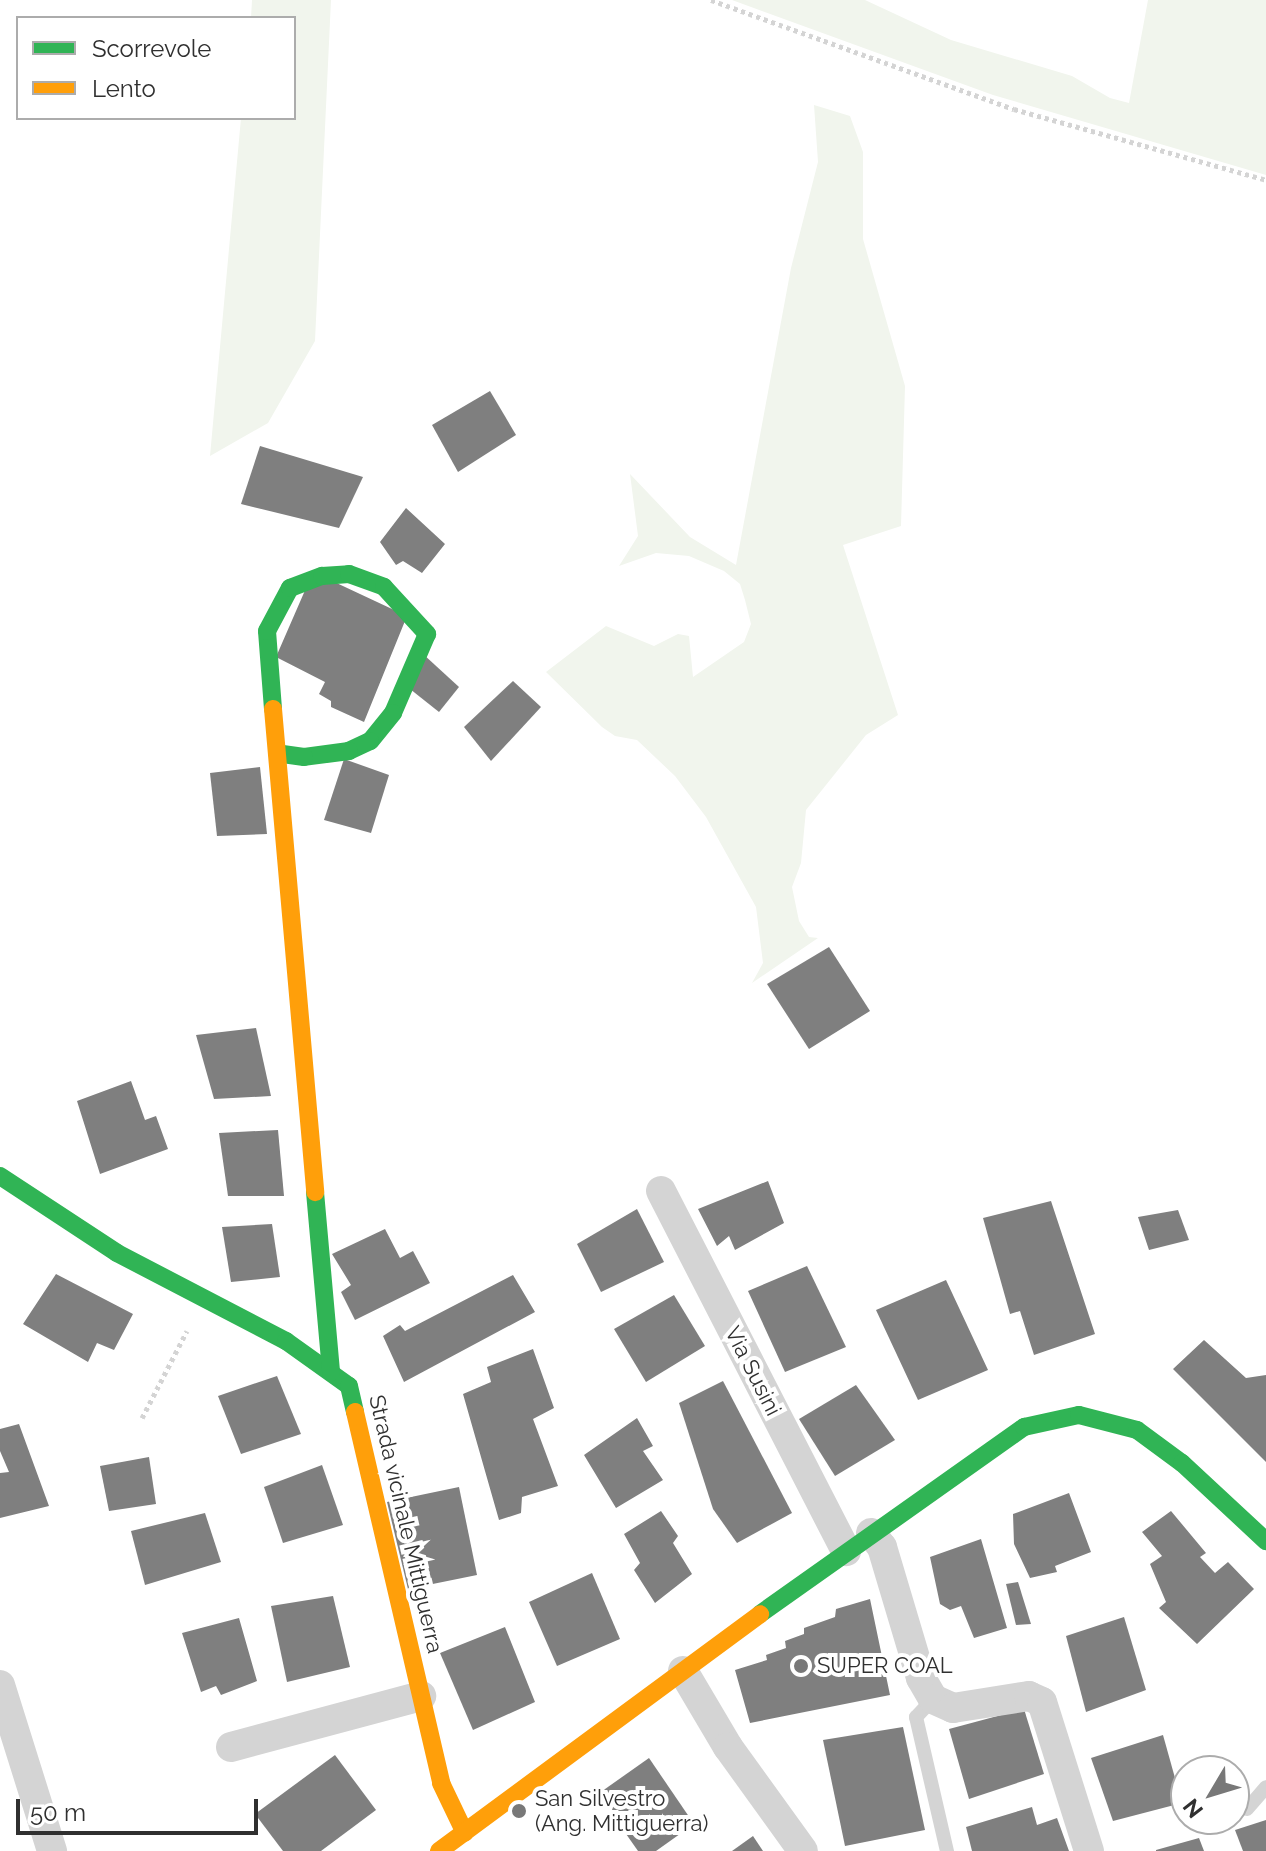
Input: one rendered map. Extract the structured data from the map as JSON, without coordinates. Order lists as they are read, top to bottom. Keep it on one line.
{"streets":{"street":["Via Susini","Strada vicinale Mittiguerra"]},"places":["SUPER COAL","San Silvestro (Ang. Mittiguerra)"],"legend":["Scorrevole","Lento"],"scale_bar":"50 m","north":"bottom left"}
